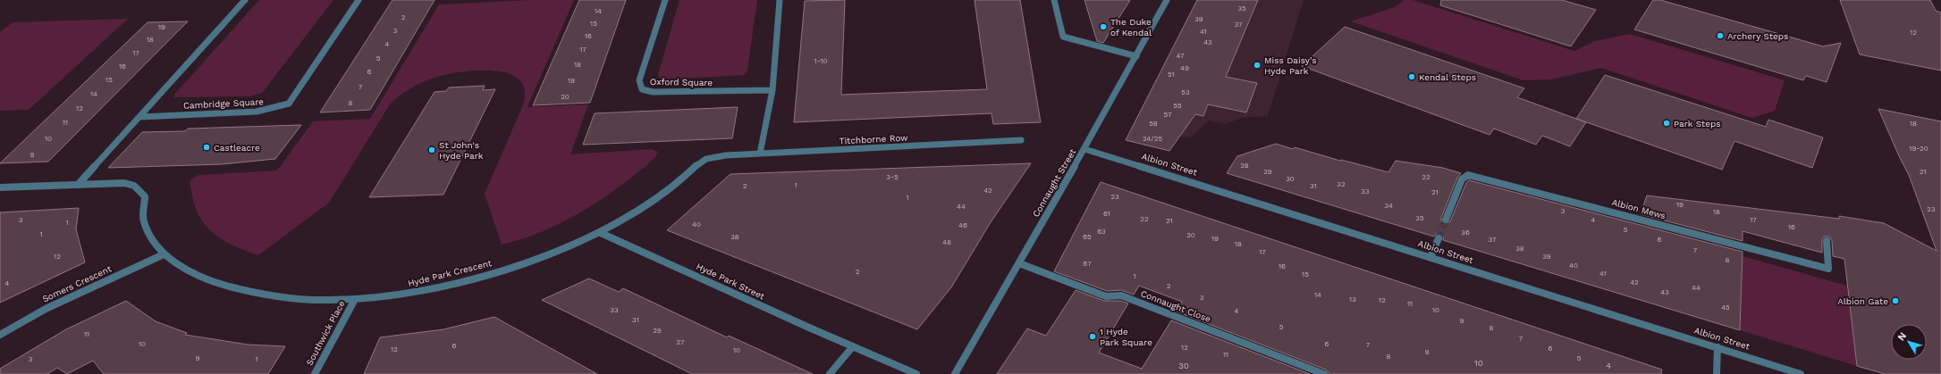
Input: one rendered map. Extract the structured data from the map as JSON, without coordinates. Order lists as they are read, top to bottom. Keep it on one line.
{"streets":{"street":["Oxford Square","Cambridge Square","Titchborne Row","Albion Street","Connaught Street","Albion Mews","Hyde Park Crescent","Hyde Park Street","Somers Crescent","Connaught Close","Southwick Place"]},"crossings":[["Titchborne Row","Hyde Park Crescent"],["Albion Street","Connaught Street"],["Connaught Street","Connaught Close"],["Hyde Park Crescent","Hyde Park Street"],["Hyde Park Crescent","Somers Crescent"],["Hyde Park Crescent","Southwick Place"]],"places":["The Duke of Kendal","Archery Steps","Miss Daisy’s Hyde Park","Kendal Steps","Park Steps","Castleacre","St John's Hyde Park","Albion Gate","1 Hyde Park Square"],"house_numbers":["35","14","2","39","15","37","19","3","41","12","16","18","43","4","17","17","47","5","1-10","18","16","49","6","51","15","19","7","53","14","20","8","55","12","57","11","59","18","10","24/25","19-20","9","28","29","21","3-5","22","30","32","1","2","31","42","33","21","23","1","19","34","44","23","3","18","61","35","22","3","4","17","21","1","40","46","16","5","63","36","1","20","38","65","19","37","6","48","18","38","7","17","12","39","8","67","40","16","2","41","15","1","42","4","2","44","43","14","3","13","12","11","45","33","10","4","31","9","5","8","29","11","7","27","10","6","7","6","12","6","12","10","9","11","8","9","5","3","1","10","30","4"],"north":"top left"}
